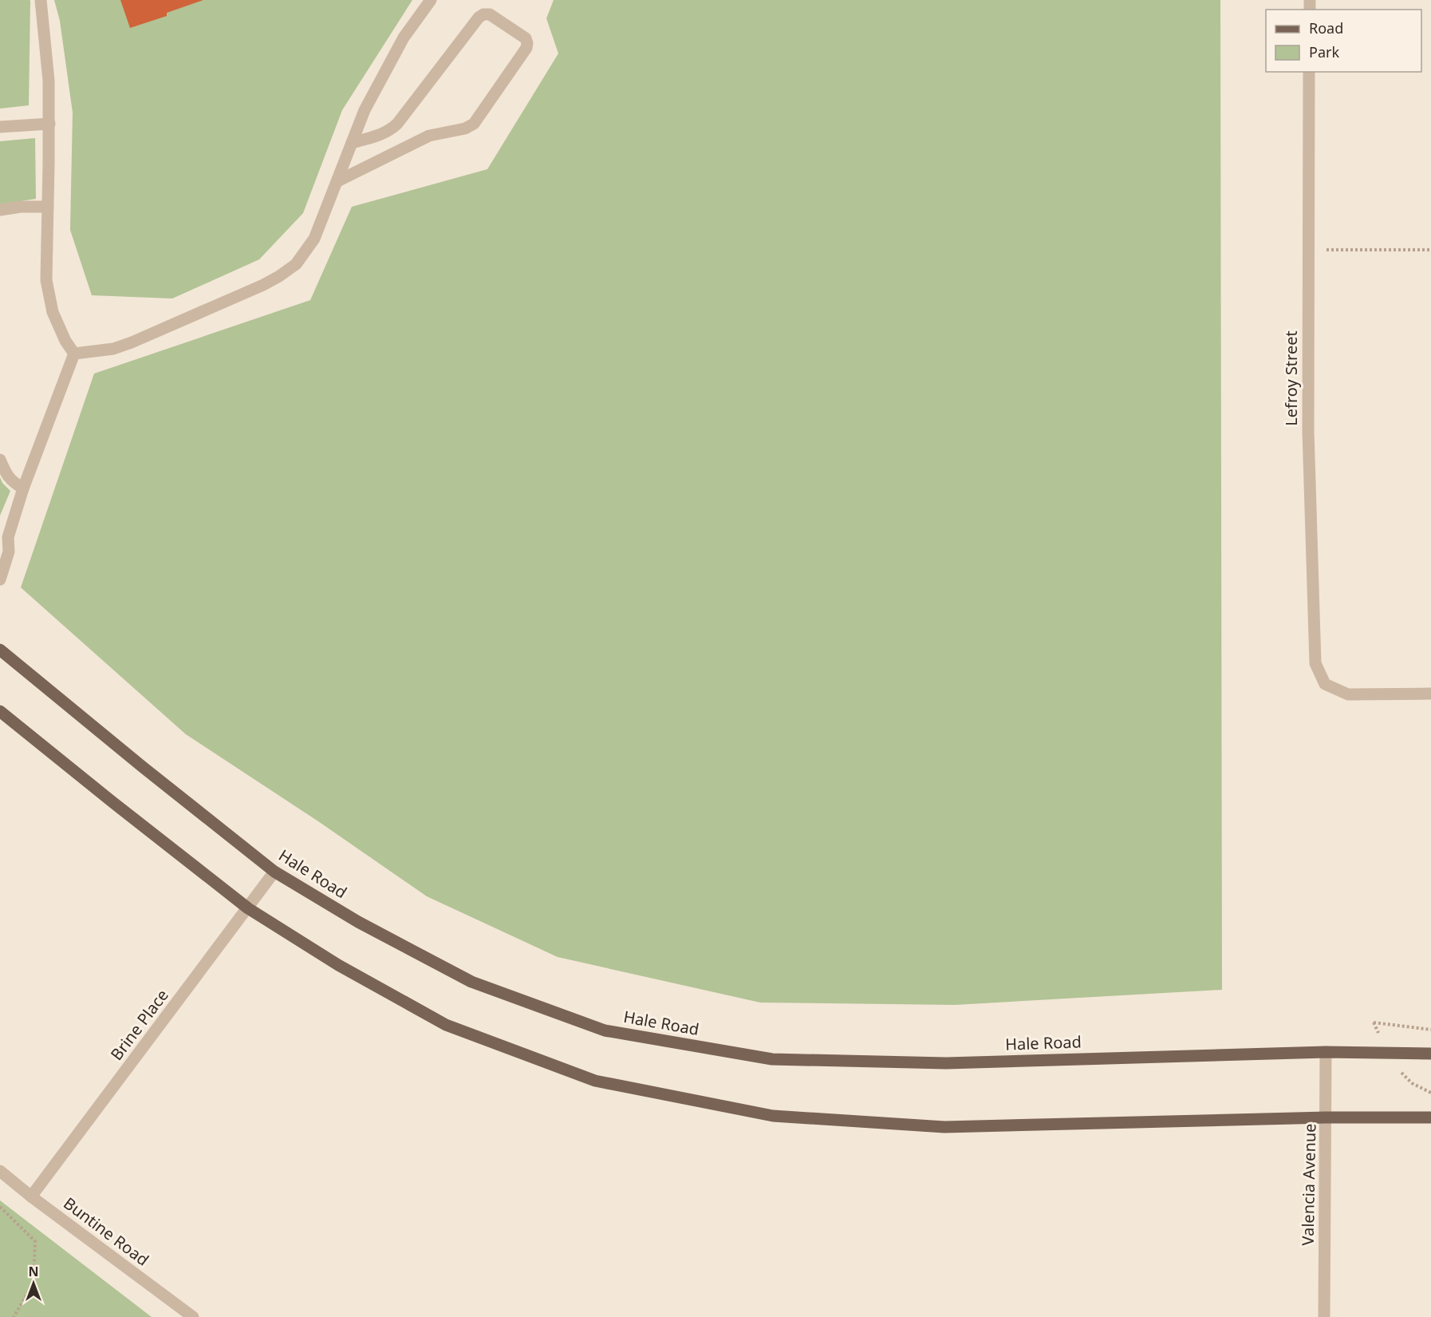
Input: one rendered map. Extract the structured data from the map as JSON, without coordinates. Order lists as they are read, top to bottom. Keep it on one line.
{"streets":{"main road":["Hale Road"],"street":["Lefroy Street","Brine Place","Valencia Avenue","Buntine Road"]},"crossings":[["Hale Road","Brine Place"],["Hale Road","Valencia Avenue"],["Brine Place","Buntine Road"]],"legend":["Road","Park"],"north":"top"}
